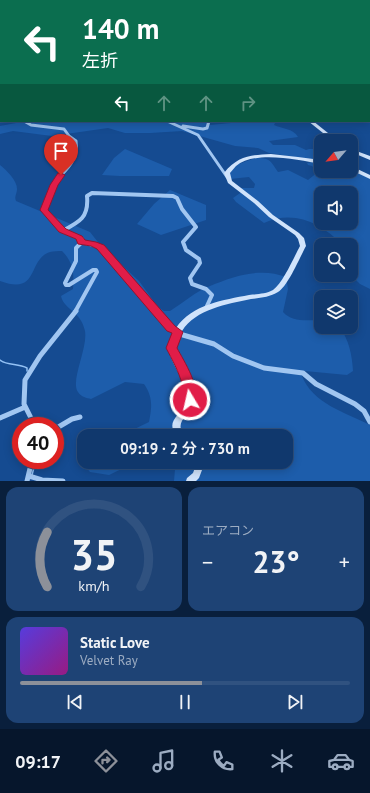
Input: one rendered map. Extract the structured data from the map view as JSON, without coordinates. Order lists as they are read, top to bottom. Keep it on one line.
{"north":"bottom left","page":{"turn":["140 m","左折"],"limit":"40","trip":"09:19 · 2 分 · 730 m","tile":"エアコン","heat":["−","23°","+"],"song":["Static Love","Velvet Ray"],"tabs":"09:17","gauge":["35","km/h"]}}
